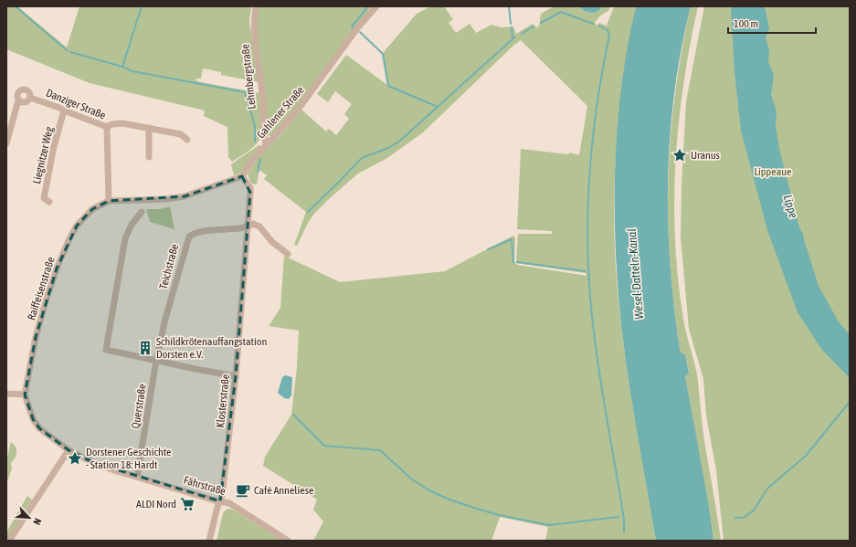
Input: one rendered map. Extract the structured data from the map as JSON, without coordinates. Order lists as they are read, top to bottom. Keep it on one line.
{"streets":{"street":["Lehmbergstraße","Danziger Straße","Gahlener Straße","Liegnitzer Weg","Teichstraße","Raiffeisenstraße","Klosterstraße","Querstraße","Fährstraße"]},"crossings":[["Lehmbergstraße","Gahlener Straße"],["Danziger Straße","Liegnitzer Weg"],["Danziger Straße","Raiffeisenstraße"],["Gahlener Straße","Raiffeisenstraße"],["Gahlener Straße","Klosterstraße"],["Teichstraße","Klosterstraße"],["Teichstraße","Querstraße"],["Raiffeisenstraße","Klosterstraße"],["Raiffeisenstraße","Fährstraße"],["Klosterstraße","Fährstraße"],["Querstraße","Fährstraße"]],"water":["Lippe","Wesel-Datteln-Kanal"],"parks":["Lippeaue"],"places":{"place":["Uranus","Dorstener Geschichte - Station 18: Hardt"],"building":["Schildkrötenauffangstation Dorsten e.V."],"cafe":["Café Anneliese"],"supermarket":["ALDI Nord"]},"scale_bar":"100 m","north":"bottom right"}
